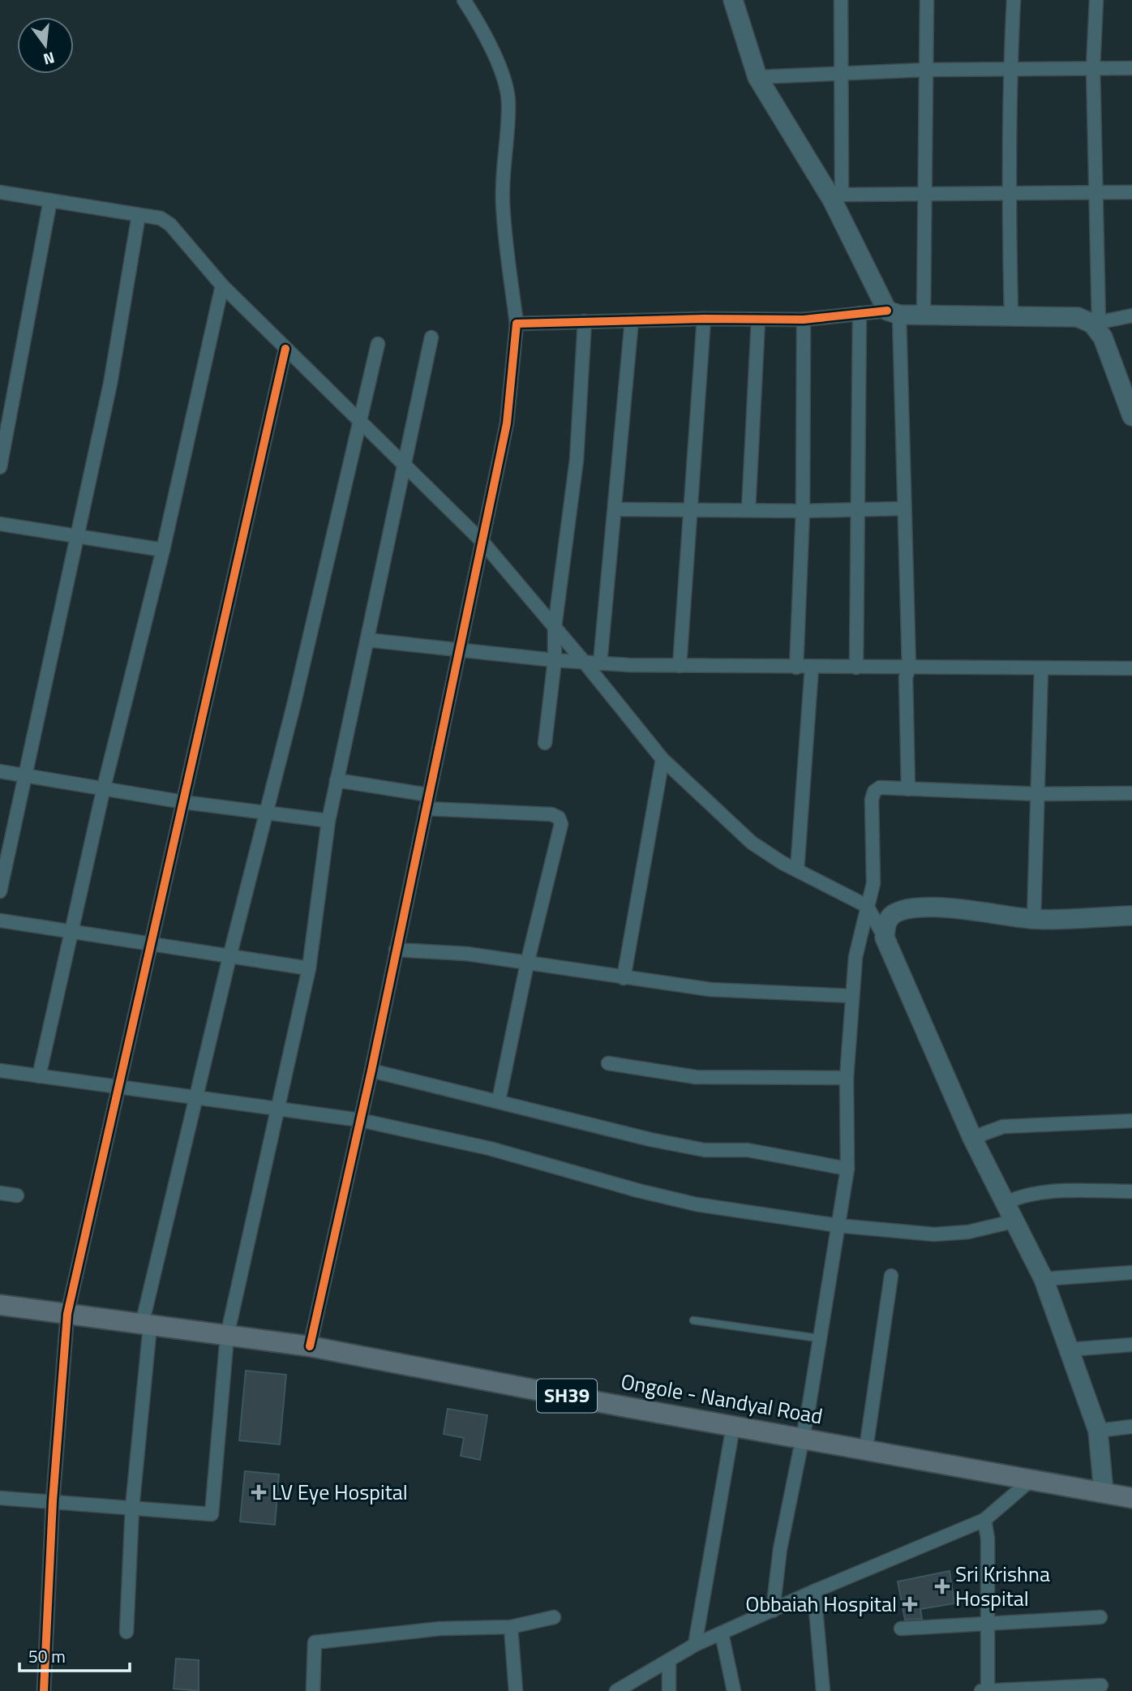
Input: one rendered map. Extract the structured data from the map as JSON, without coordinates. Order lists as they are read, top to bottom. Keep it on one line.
{"streets":{"main road":["SH39","Ongole - Nandyal Road"]},"places":{"health":["LV Eye Hospital","Sri Krishna Hospital","Obbaiah Hospital"]},"scale_bar":"50 m","north":"bottom"}
